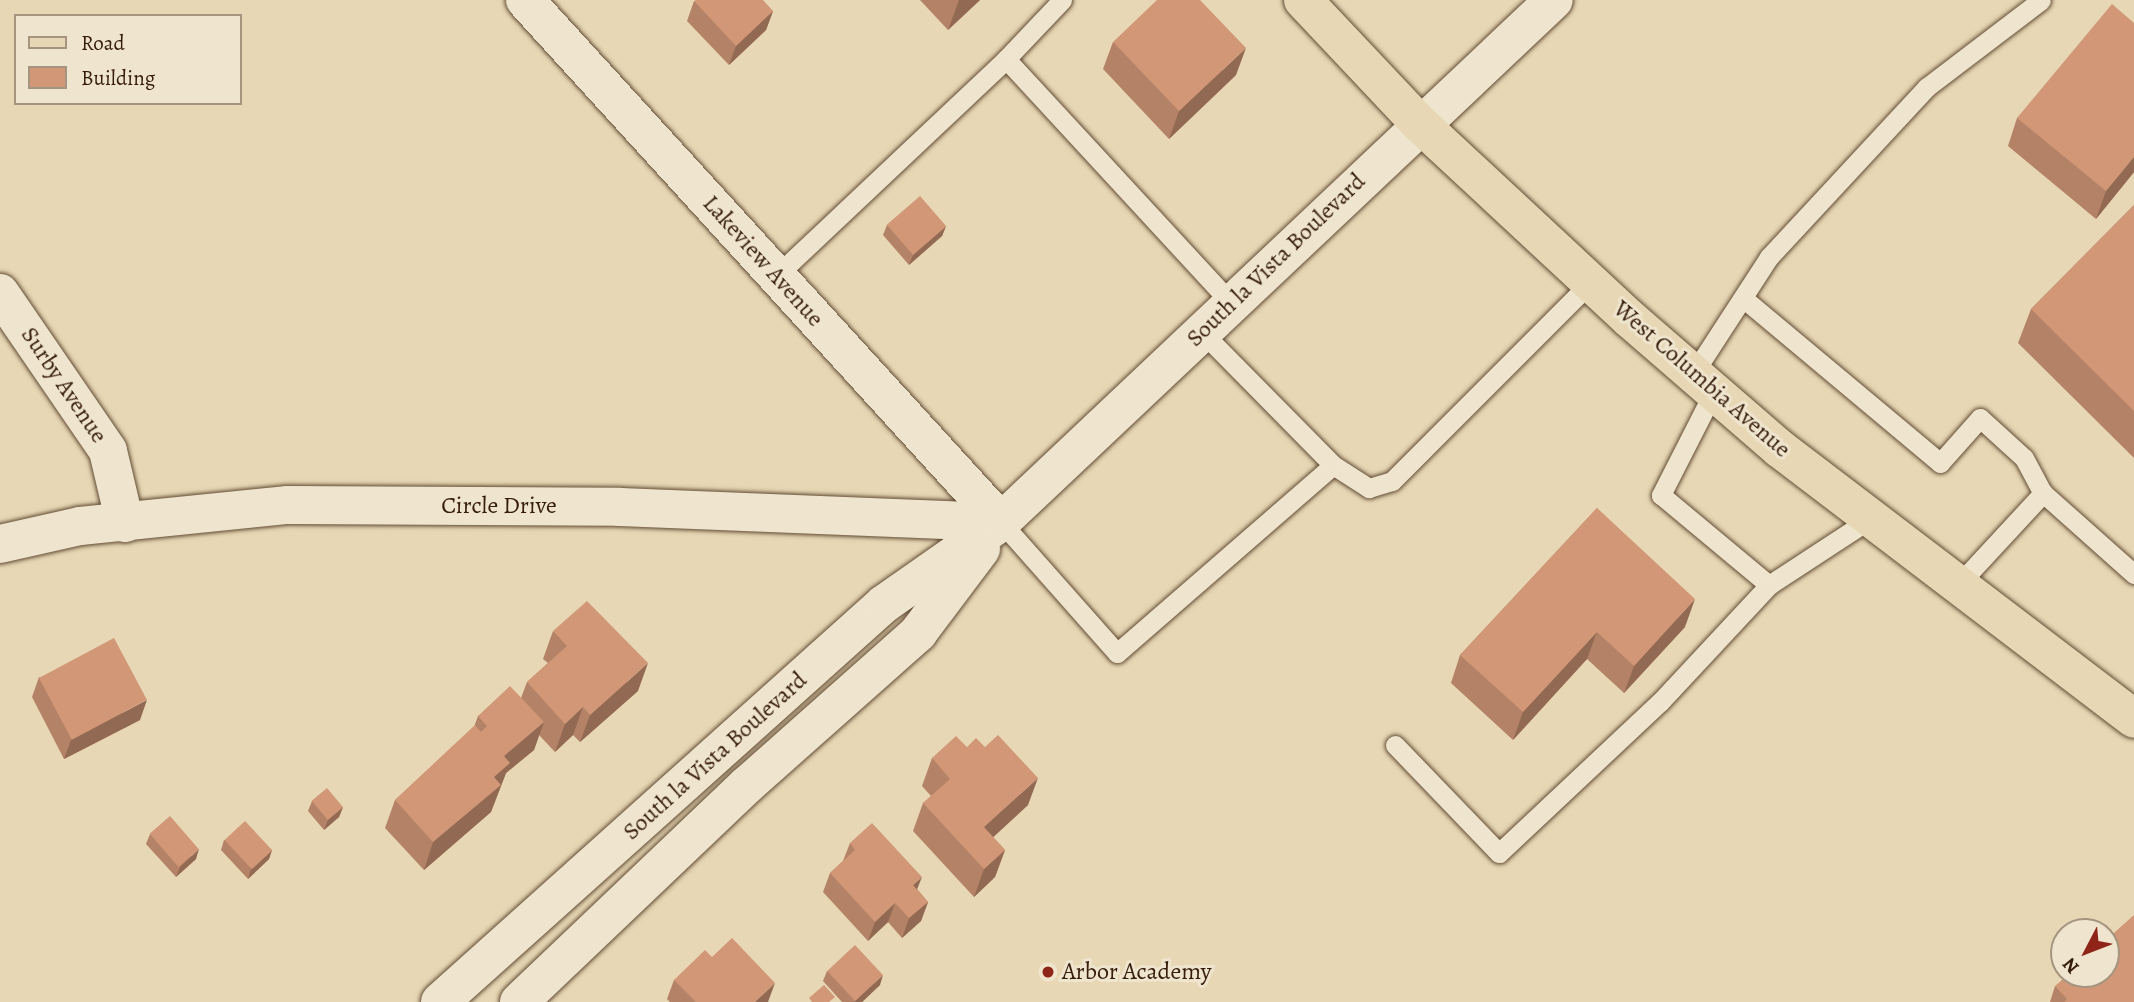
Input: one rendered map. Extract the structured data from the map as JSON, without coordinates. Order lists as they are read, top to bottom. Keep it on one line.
{"streets":{"main road":["West Columbia Avenue"],"street":["South la Vista Boulevard","Lakeview Avenue","Surby Avenue","Circle Drive"]},"crossings":[["South la Vista Boulevard","Lakeview Avenue"],["South la Vista Boulevard","West Columbia Avenue"],["South la Vista Boulevard","Circle Drive"],["Lakeview Avenue","Circle Drive"],["Surby Avenue","Circle Drive"]],"places":["Arbor Academy"],"legend":["Road","Building"],"north":"bottom left"}
